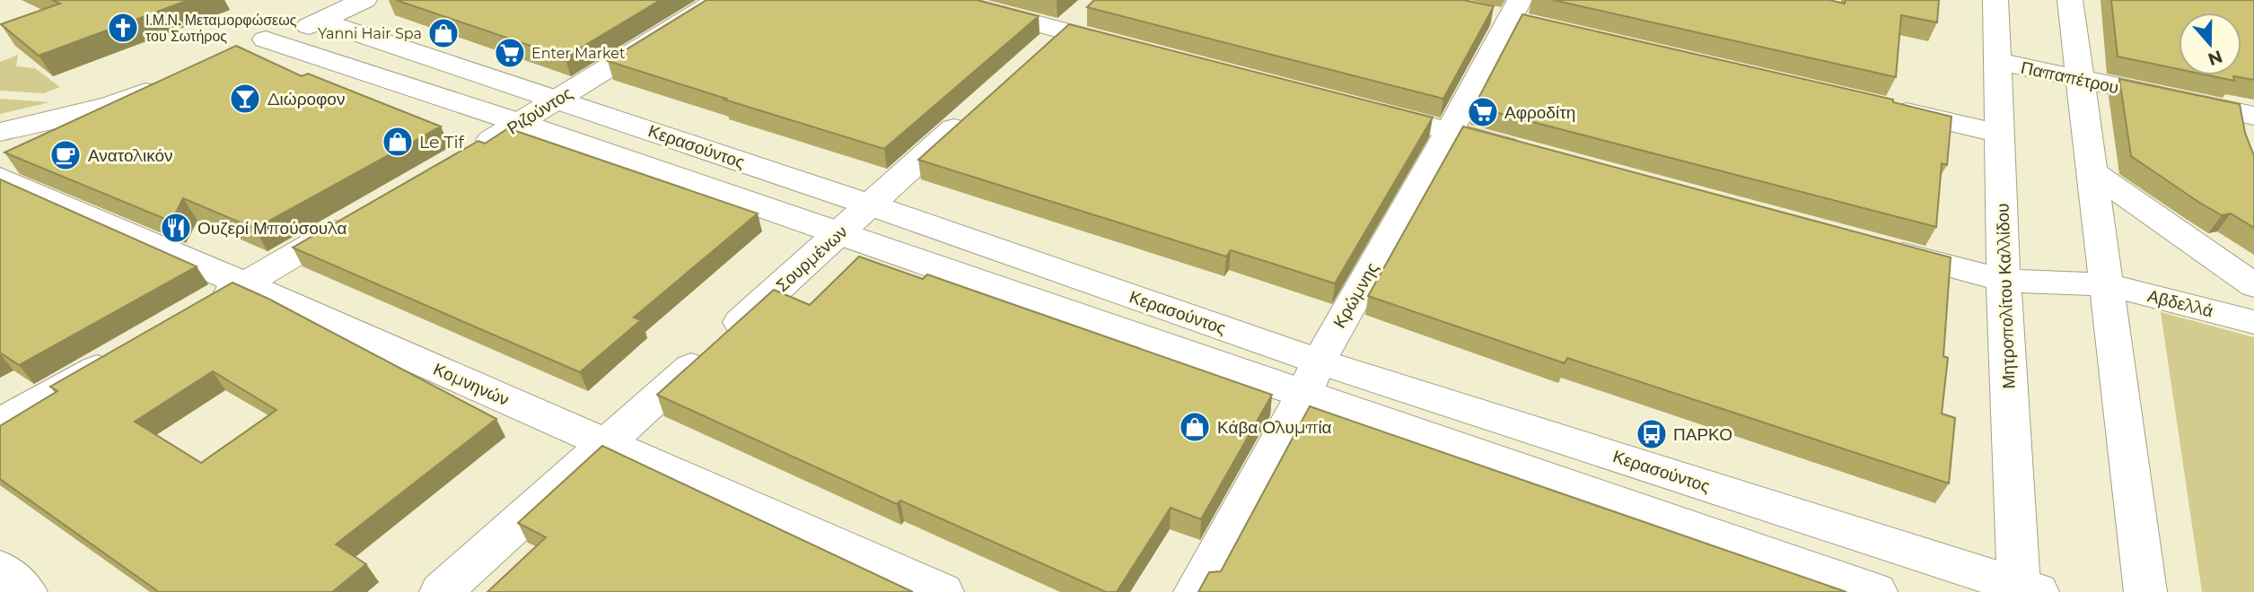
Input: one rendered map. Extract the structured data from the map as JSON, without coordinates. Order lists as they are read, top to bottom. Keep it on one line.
{"streets":{"street":["Παπαπέτρου","Ριζούντος","Κερασούντος","Σουρμένων","Κρώμνης","Μητροπολίτου Καλλίδου","Αβδελλά","Κομνηνών"]},"crossings":[["Παπαπέτρου","Μητροπολίτου Καλλίδου"],["Ριζούντος","Κερασούντος"],["Κερασούντος","Σουρμένων"],["Κερασούντος","Κρώμνης"],["Κερασούντος","Μητροπολίτου Καλλίδου"],["Σουρμένων","Κομνηνών"],["Μητροπολίτου Καλλίδου","Αβδελλά"]],"places":{"church":["Ι.Μ.Ν. Μεταμορφώσεως του Σωτήρος"],"shop":["Yanni Hair Spa","Le Tif","Κάβα Ολυμπία"],"supermarket":["Enter Market","Αφροδίτη"],"bar":["Διώροφον"],"cafe":["Ανατολικόν"],"restaurant":["Ουζερί Μπούσουλα"],"bus stop":["ΠΑΡΚΟ"]},"north":"bottom"}
